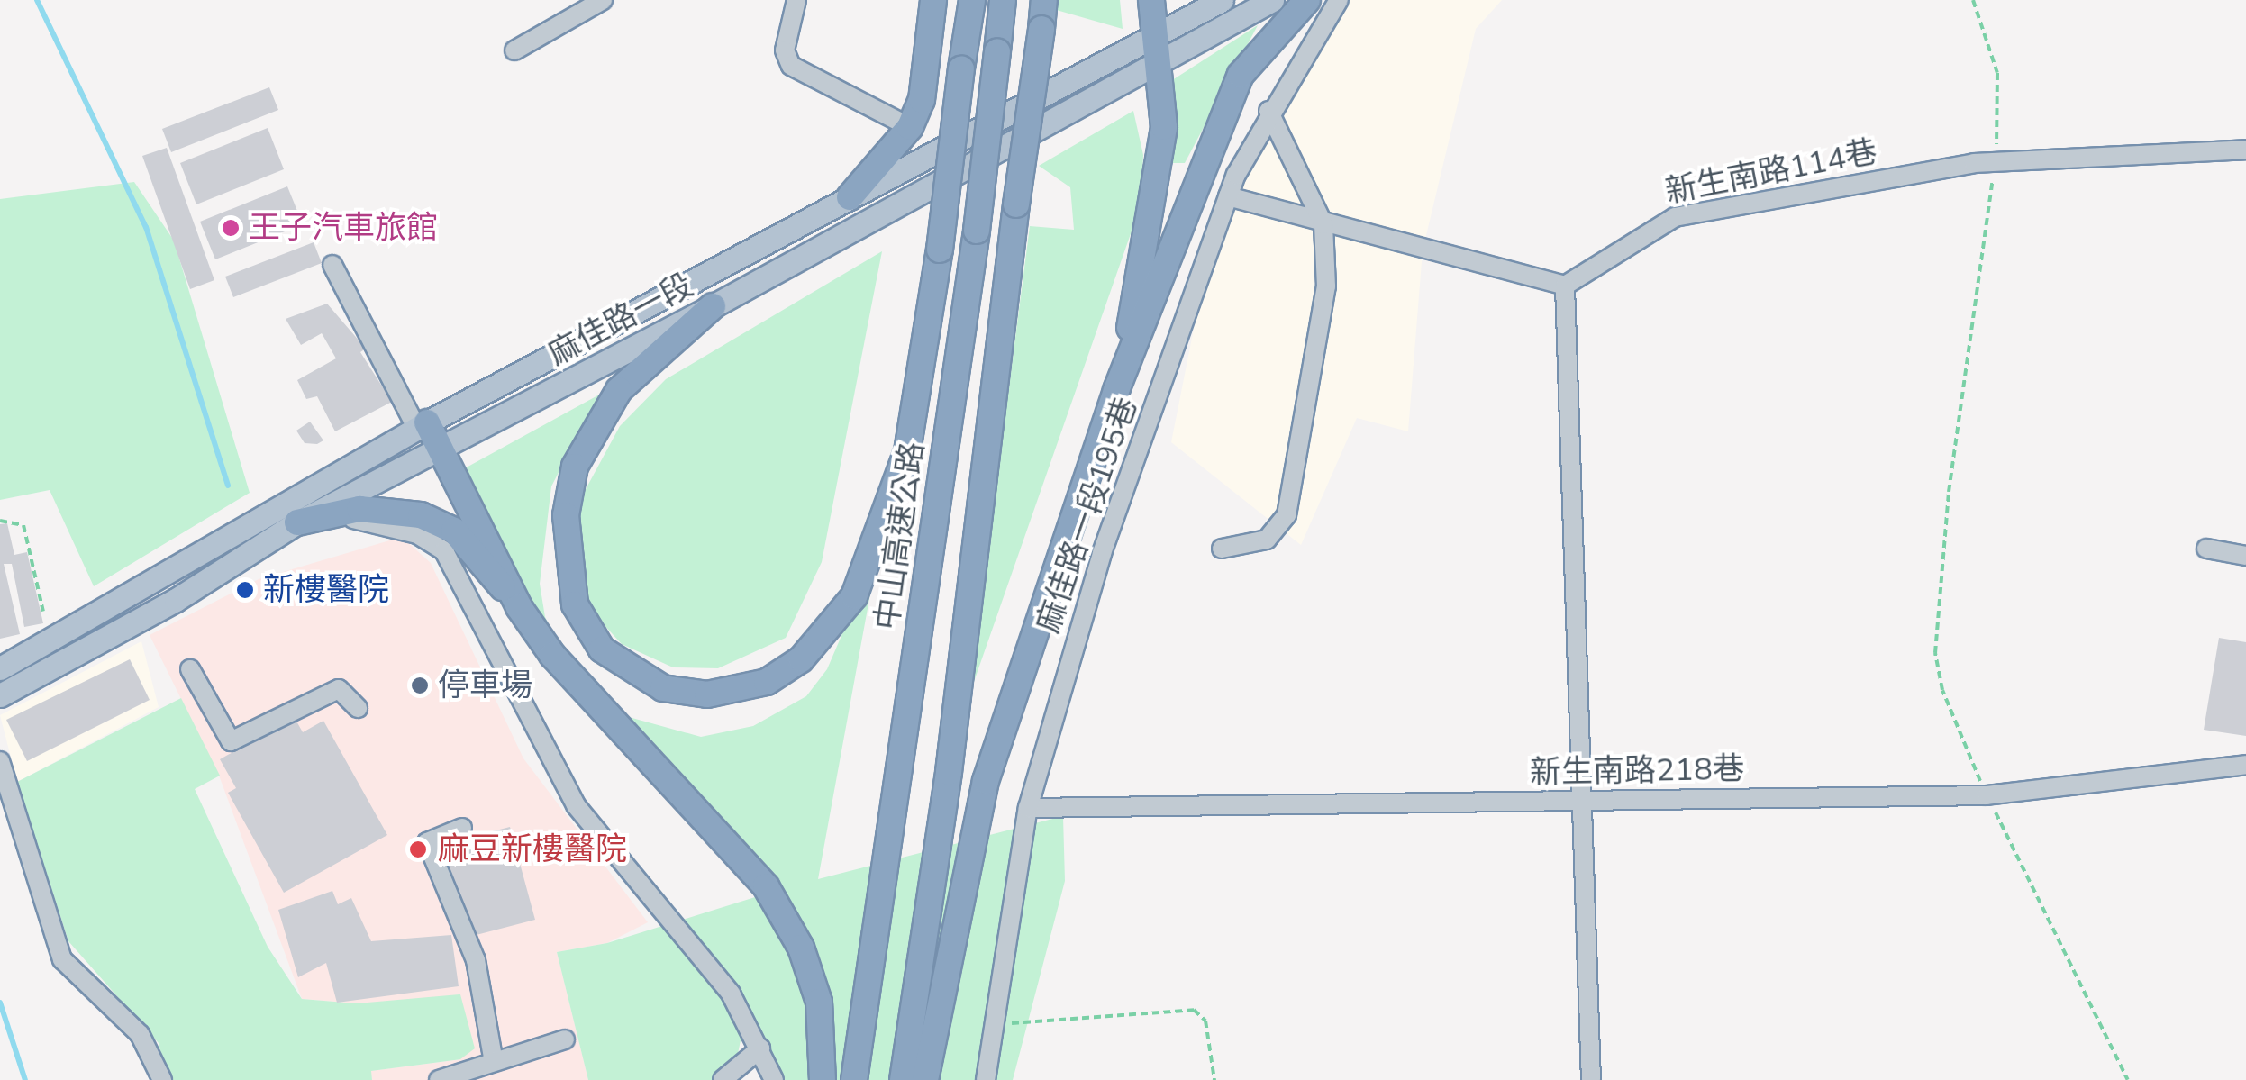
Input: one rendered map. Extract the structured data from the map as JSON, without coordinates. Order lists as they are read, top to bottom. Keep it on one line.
{"streets":{"highway":["中山高速公路"],"main road":["麻佳路一段"],"street":["新生南路114巷","麻佳路一段195巷","新生南路218巷"]},"crossings":[["麻佳路一段195巷","新生南路218巷"]],"places":["王子汽車旅館","新樓醫院","停車場","麻豆新樓醫院"]}
